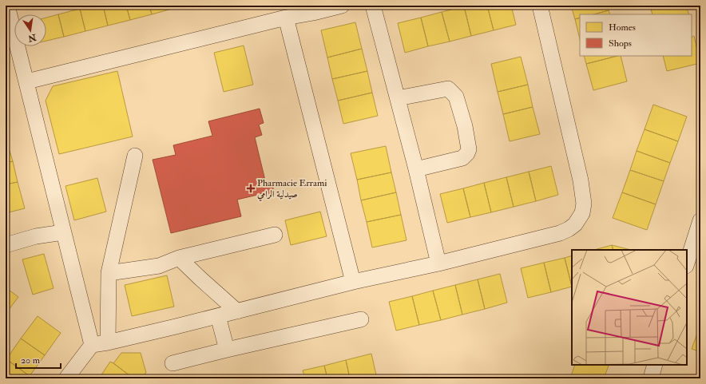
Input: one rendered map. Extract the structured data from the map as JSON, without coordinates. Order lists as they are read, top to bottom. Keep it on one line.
{"places":{"health":["Pharmacie Errami صيدلية الرامي"]},"legend":["Homes","Shops"],"scale_bar":"20 m","north":"bottom"}
